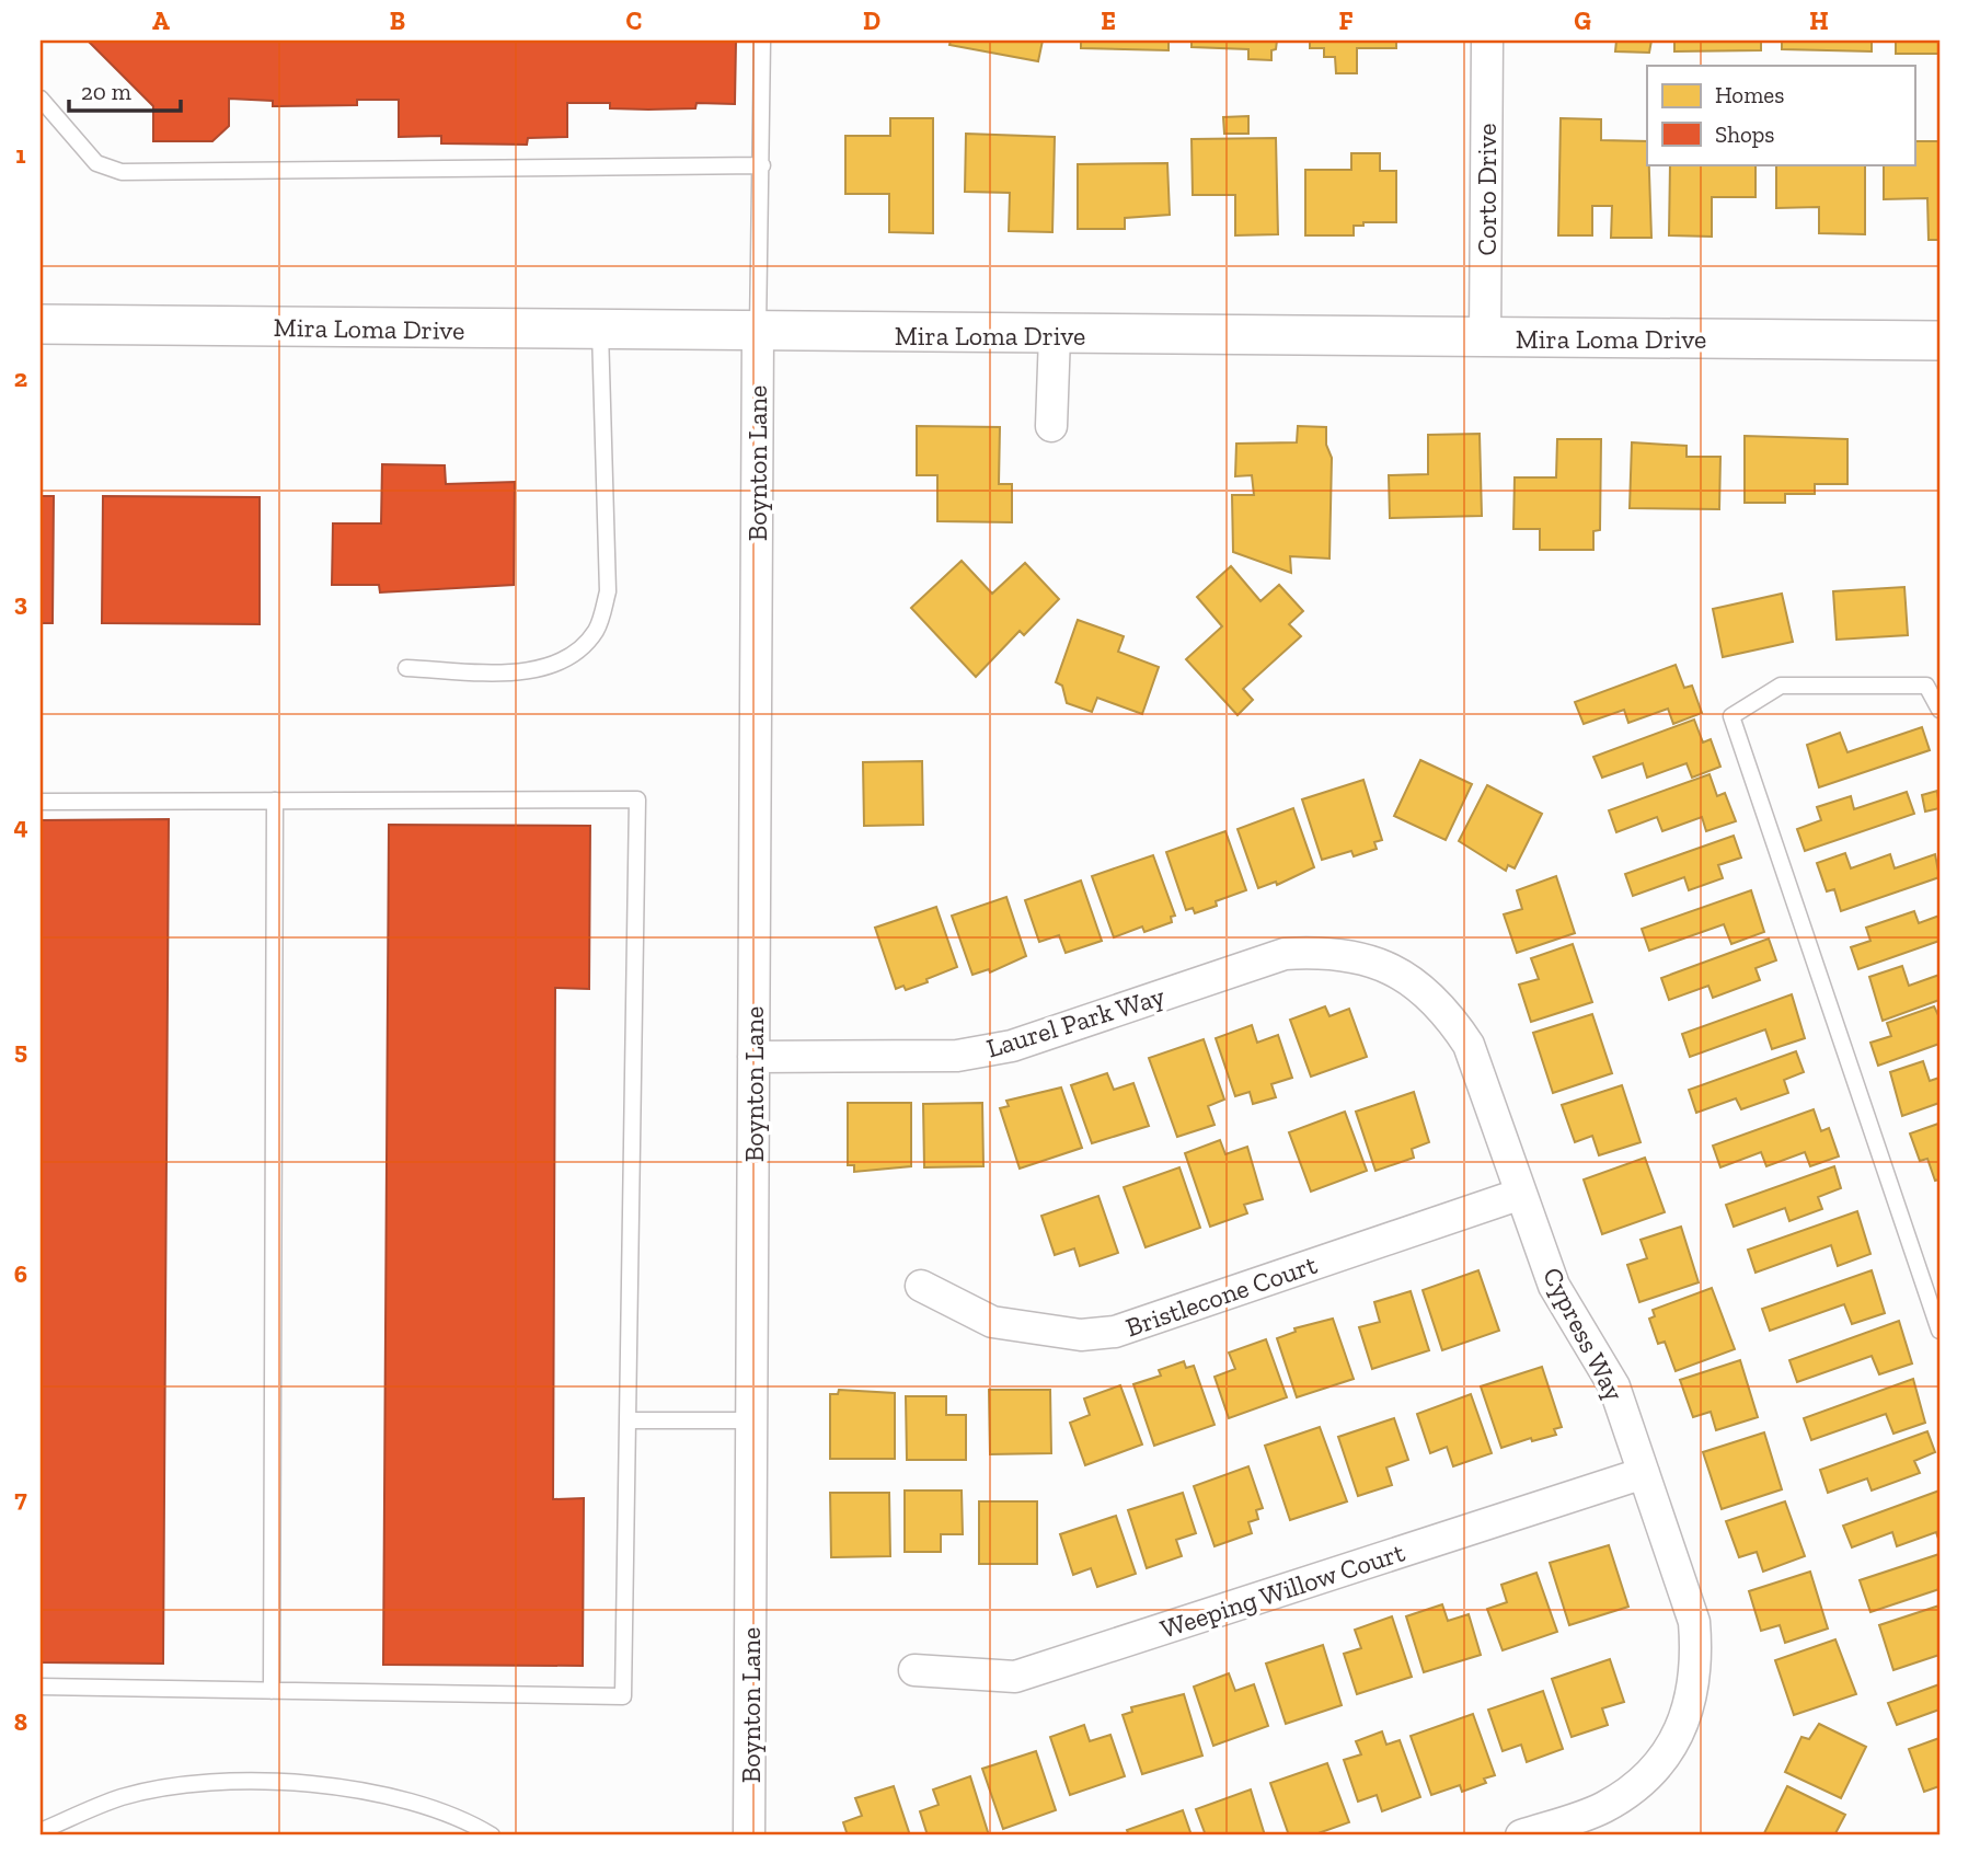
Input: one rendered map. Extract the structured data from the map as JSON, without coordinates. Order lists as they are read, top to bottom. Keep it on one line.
{"streets":{"street":["Corto Drive","Mira Loma Drive","Boynton Lane","Laurel Park Way","Bristlecone Court","Cypress Way","Weeping Willow Court"]},"crossings":[["Corto Drive","Mira Loma Drive"],["Mira Loma Drive","Boynton Lane"],["Boynton Lane","Laurel Park Way"],["Laurel Park Way","Cypress Way"],["Bristlecone Court","Cypress Way"],["Cypress Way","Weeping Willow Court"]],"legend":["Homes","Shops"],"scale_bar":"20 m","grid":{"columns":["A","B","C","D","E","F","G","H"],"rows":["1","2","3","4","5","6","7","8"]}}
